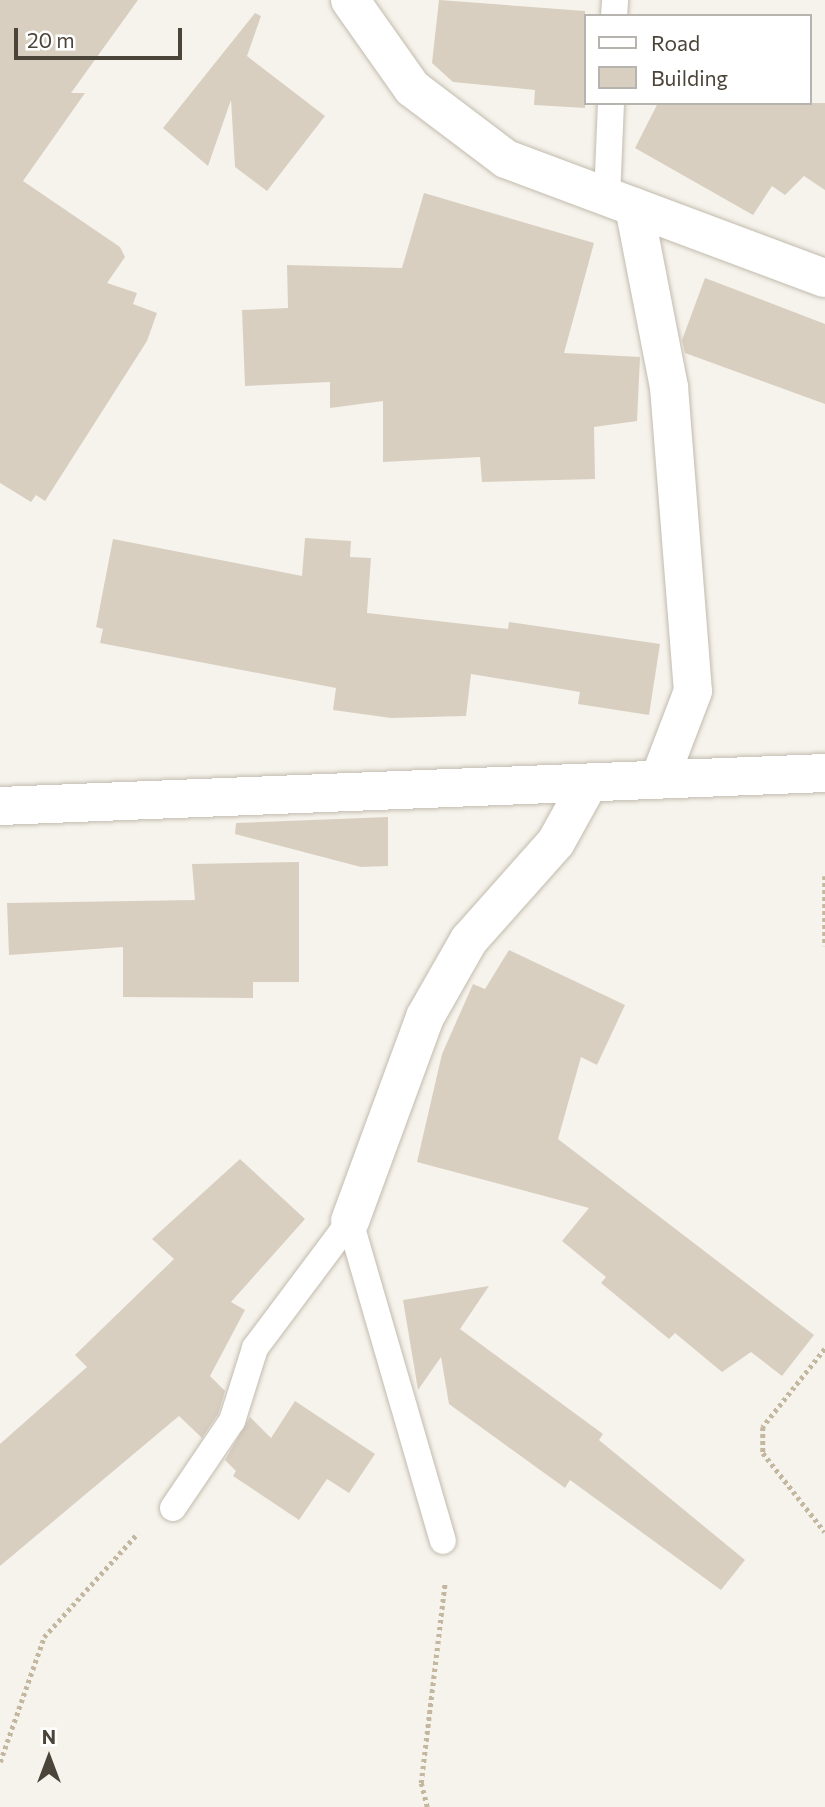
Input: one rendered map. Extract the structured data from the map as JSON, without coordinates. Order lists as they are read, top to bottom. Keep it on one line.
{"legend":["Road","Building"],"scale_bar":"20 m","north":"top"}
